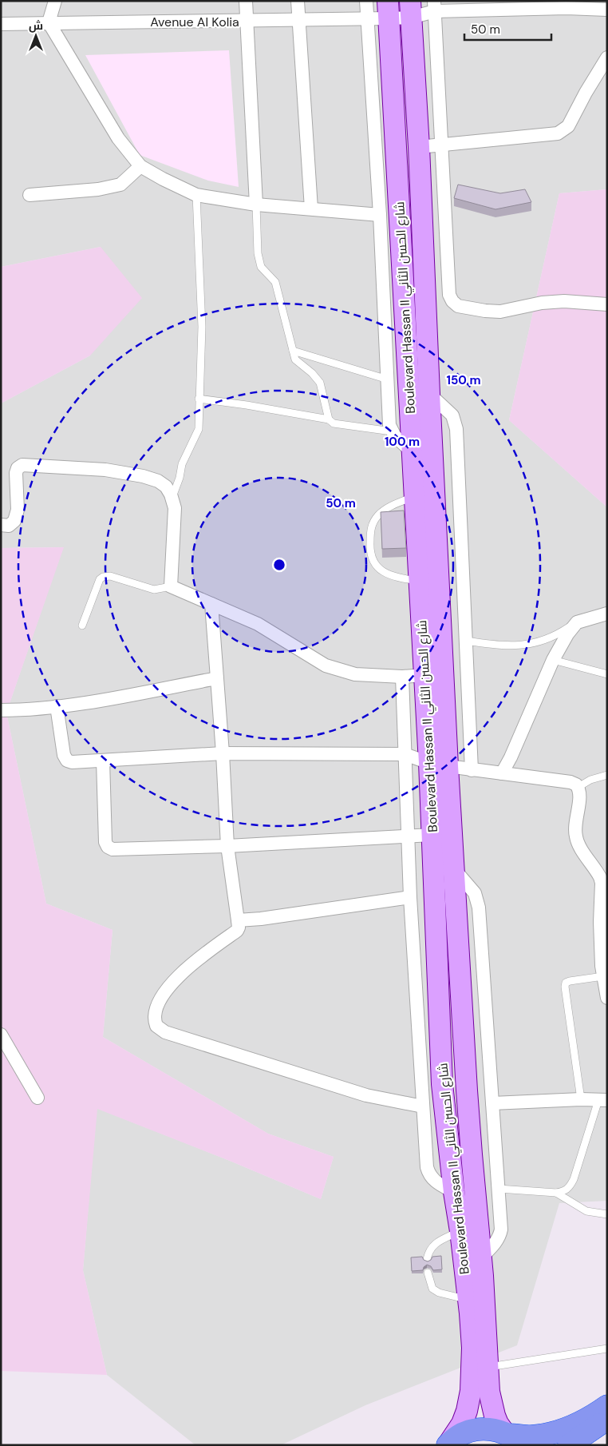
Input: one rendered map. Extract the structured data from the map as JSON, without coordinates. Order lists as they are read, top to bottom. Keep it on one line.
{"streets":{"main road":["Boulevard Hassan II شارع الحسن الثاني"],"street":["Avenue Al Kolia"]},"crossings":[["Avenue Al Kolia","Boulevard Hassan II شارع الحسن الثاني"]],"scale_bar":"50 m","north":"top","rings":["150 m","100 m","50 m"]}
